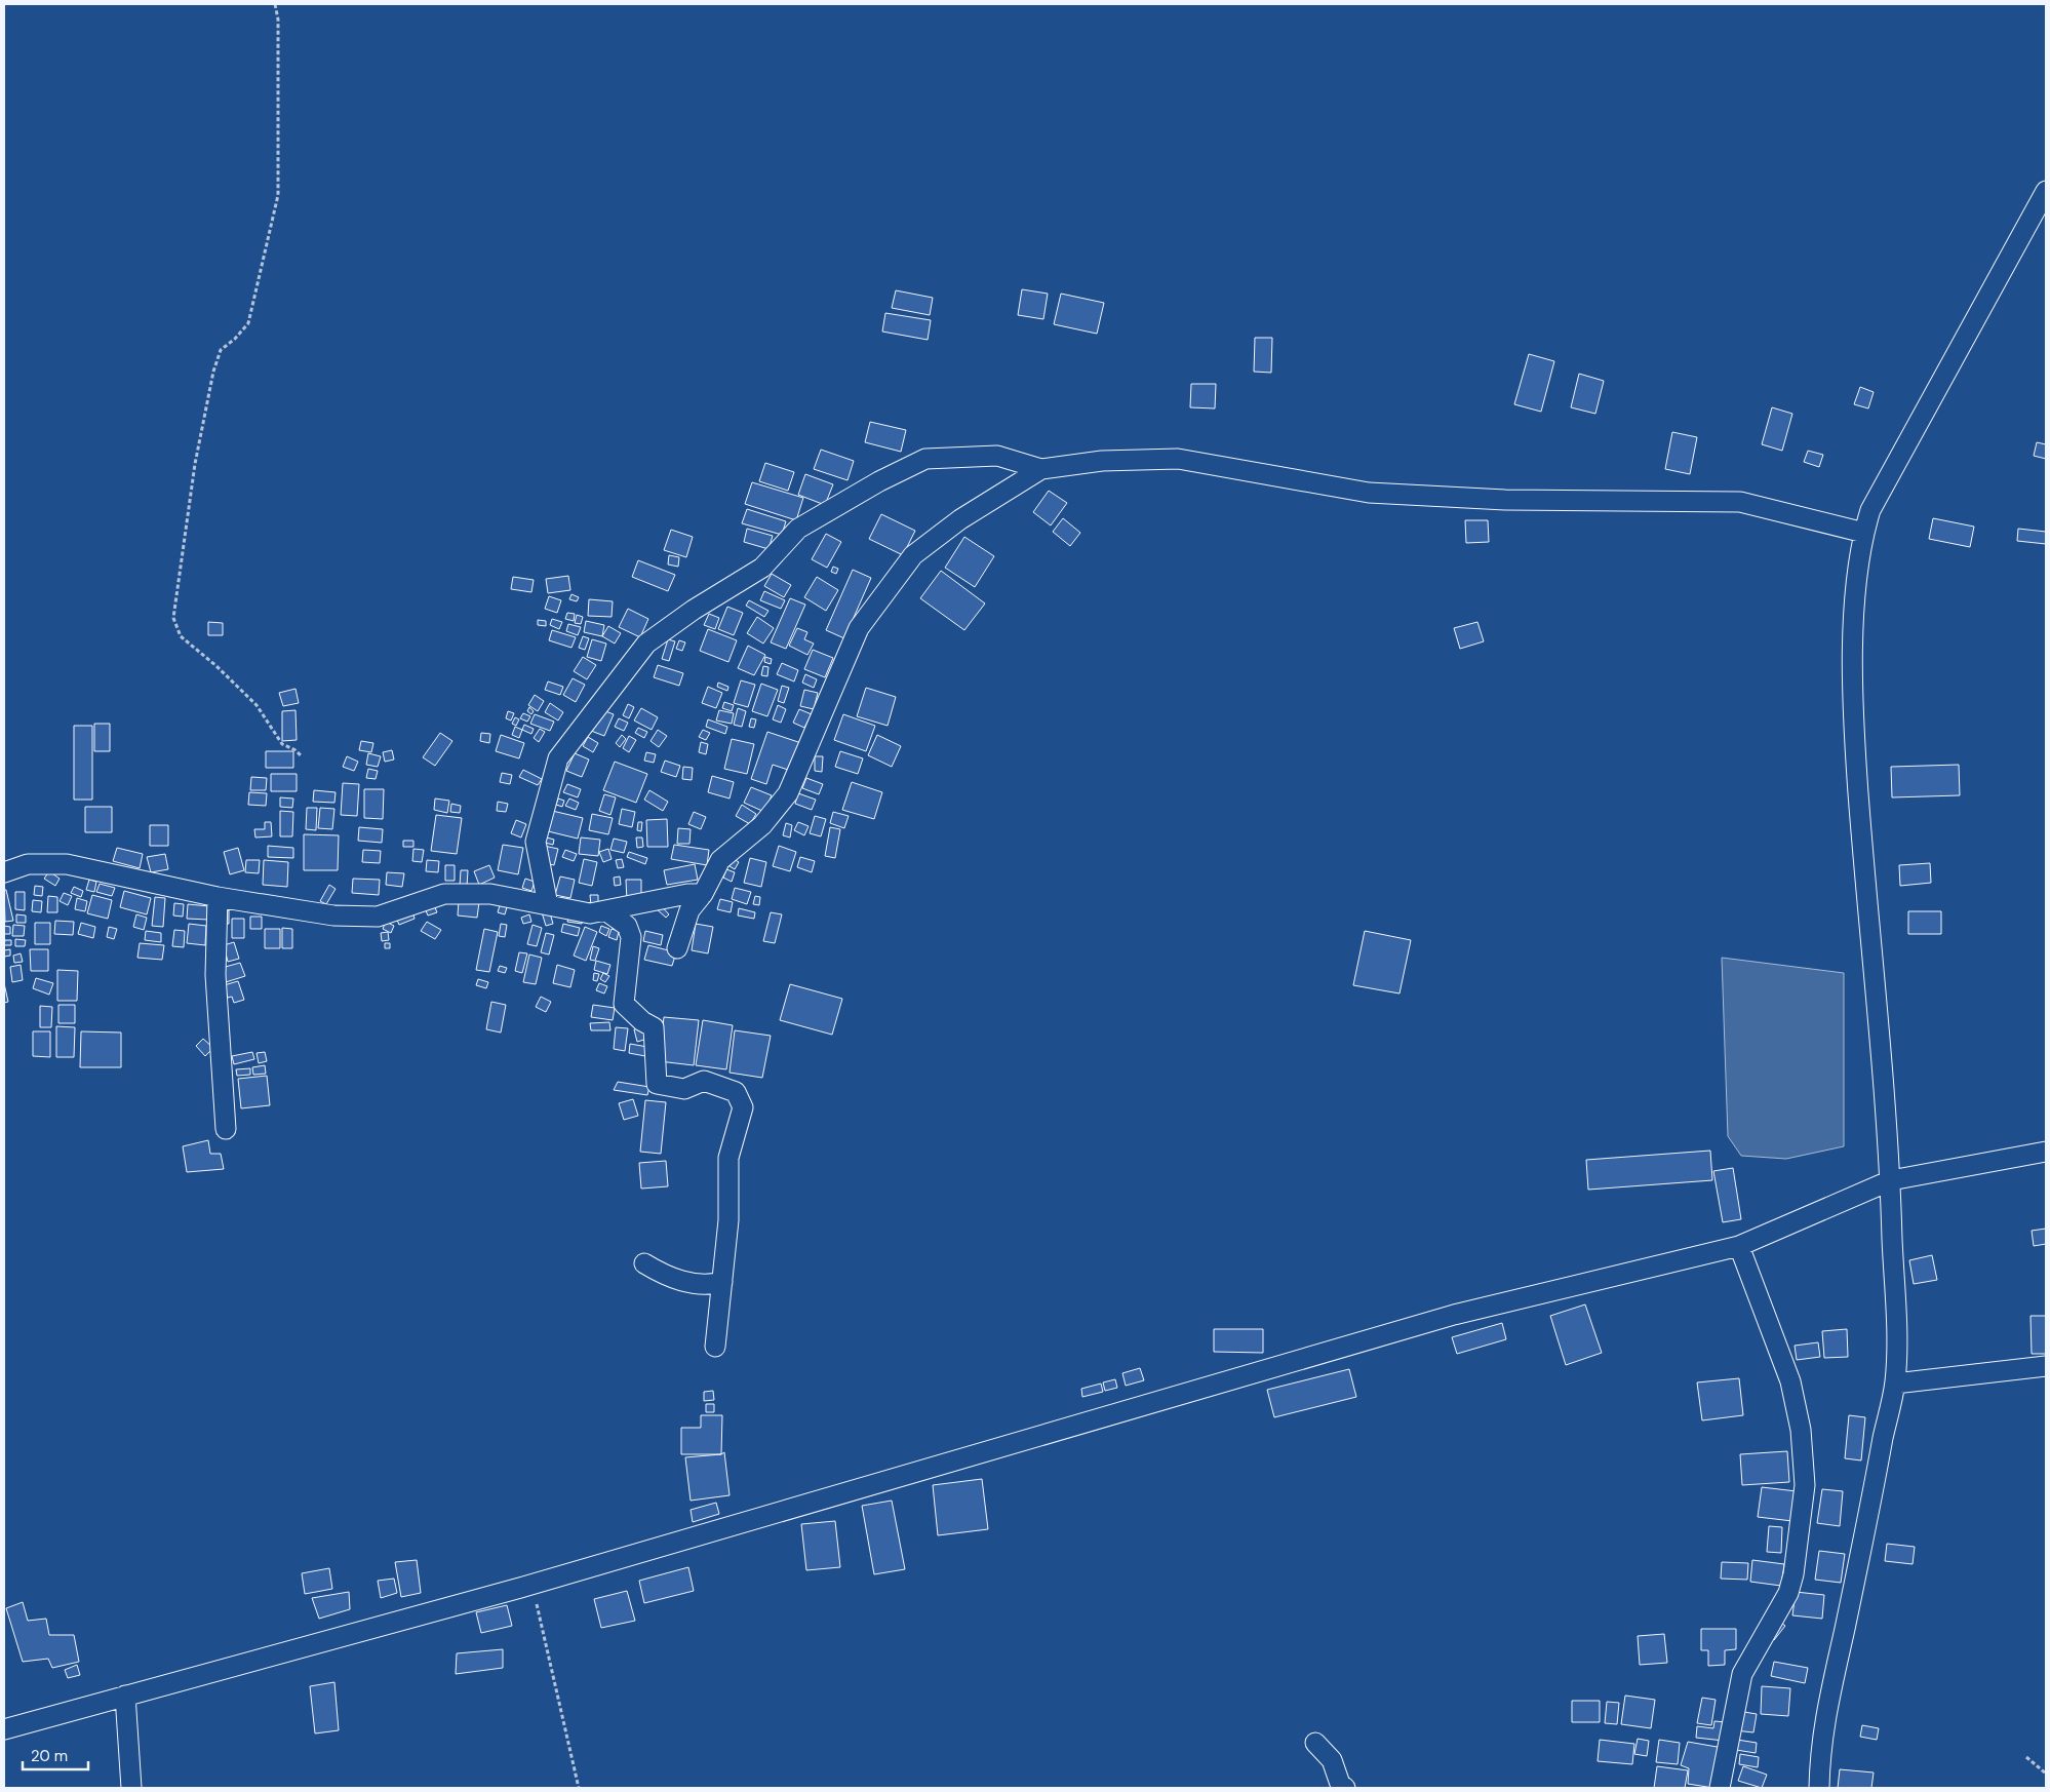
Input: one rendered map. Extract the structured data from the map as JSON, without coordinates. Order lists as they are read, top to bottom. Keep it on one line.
{"scale_bar":"20 m"}
